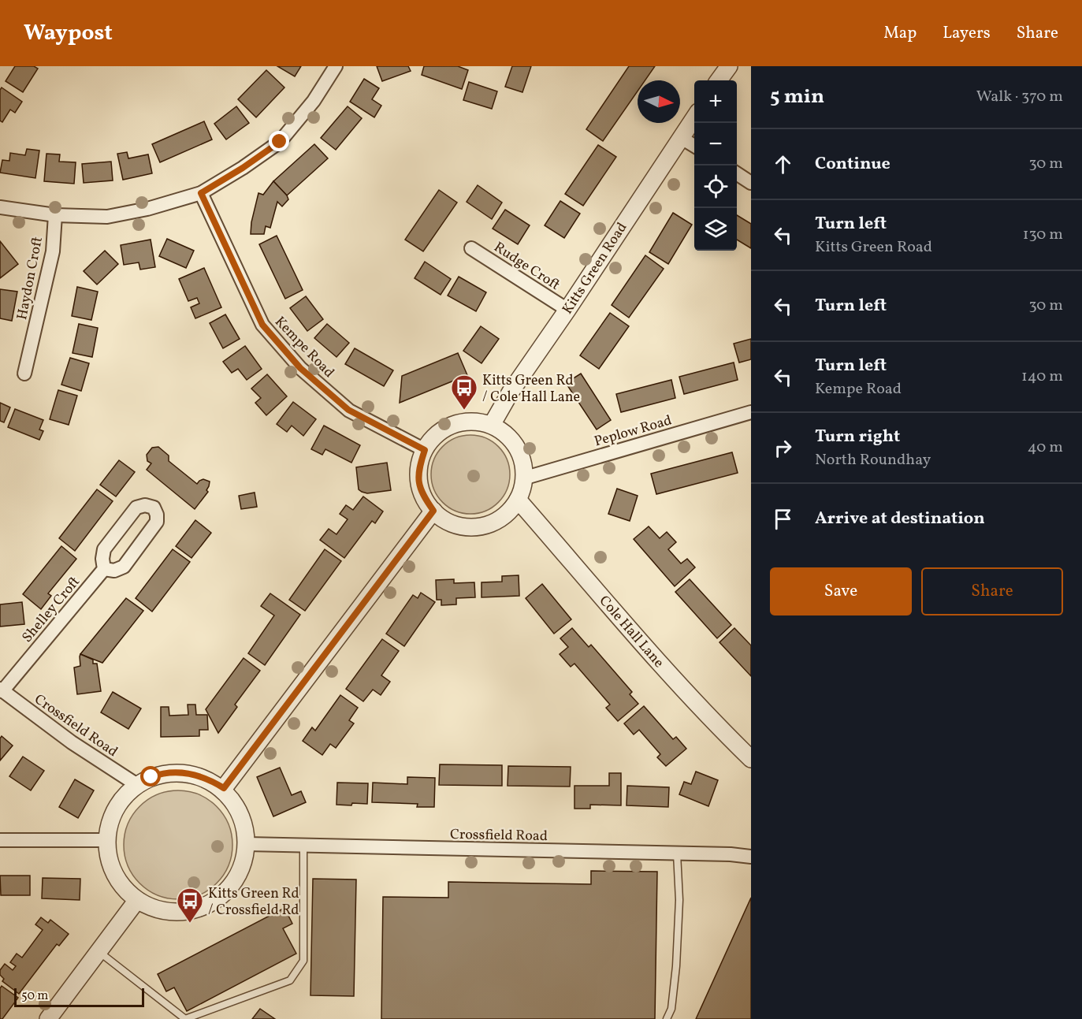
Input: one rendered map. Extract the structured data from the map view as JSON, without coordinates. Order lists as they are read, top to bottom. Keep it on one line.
{"streets":{"street":["Rudge Croft","Kitts Green Road","Haydon Croft","Kempe Road","Peplow Road","Shelley Croft","Cole Hall Lane","Crossfield Road"]},"crossings":[["Rudge Croft","Kitts Green Road"],["Kitts Green Road","Kempe Road"],["Kitts Green Road","Peplow Road"],["Kitts Green Road","Cole Hall Lane"],["Kempe Road","Peplow Road"],["Kempe Road","Cole Hall Lane"],["Peplow Road","Cole Hall Lane"],["Shelley Croft","Crossfield Road"]],"places":{"bus stop":["Kitts Green Rd / Cole Hall Lane","Kitts Green Rd / Crossfield Rd"]},"scale_bar":"50 m","north":"right","page":{"header":"Waypost","nav":["Map","Layers","Share"],"heading":["5 min","Walk · 370 m"],"map_buttons":["+","−"],"list":[["Continue","30 m"],["Turn left","Kitts Green Road","130 m"],["Turn left","30 m"],["Turn left","Kempe Road","140 m"],["Turn right","North Roundhay","40 m"],"Arrive at destination"],"buttons":["Save","Share"],"scale":"50 m"}}
